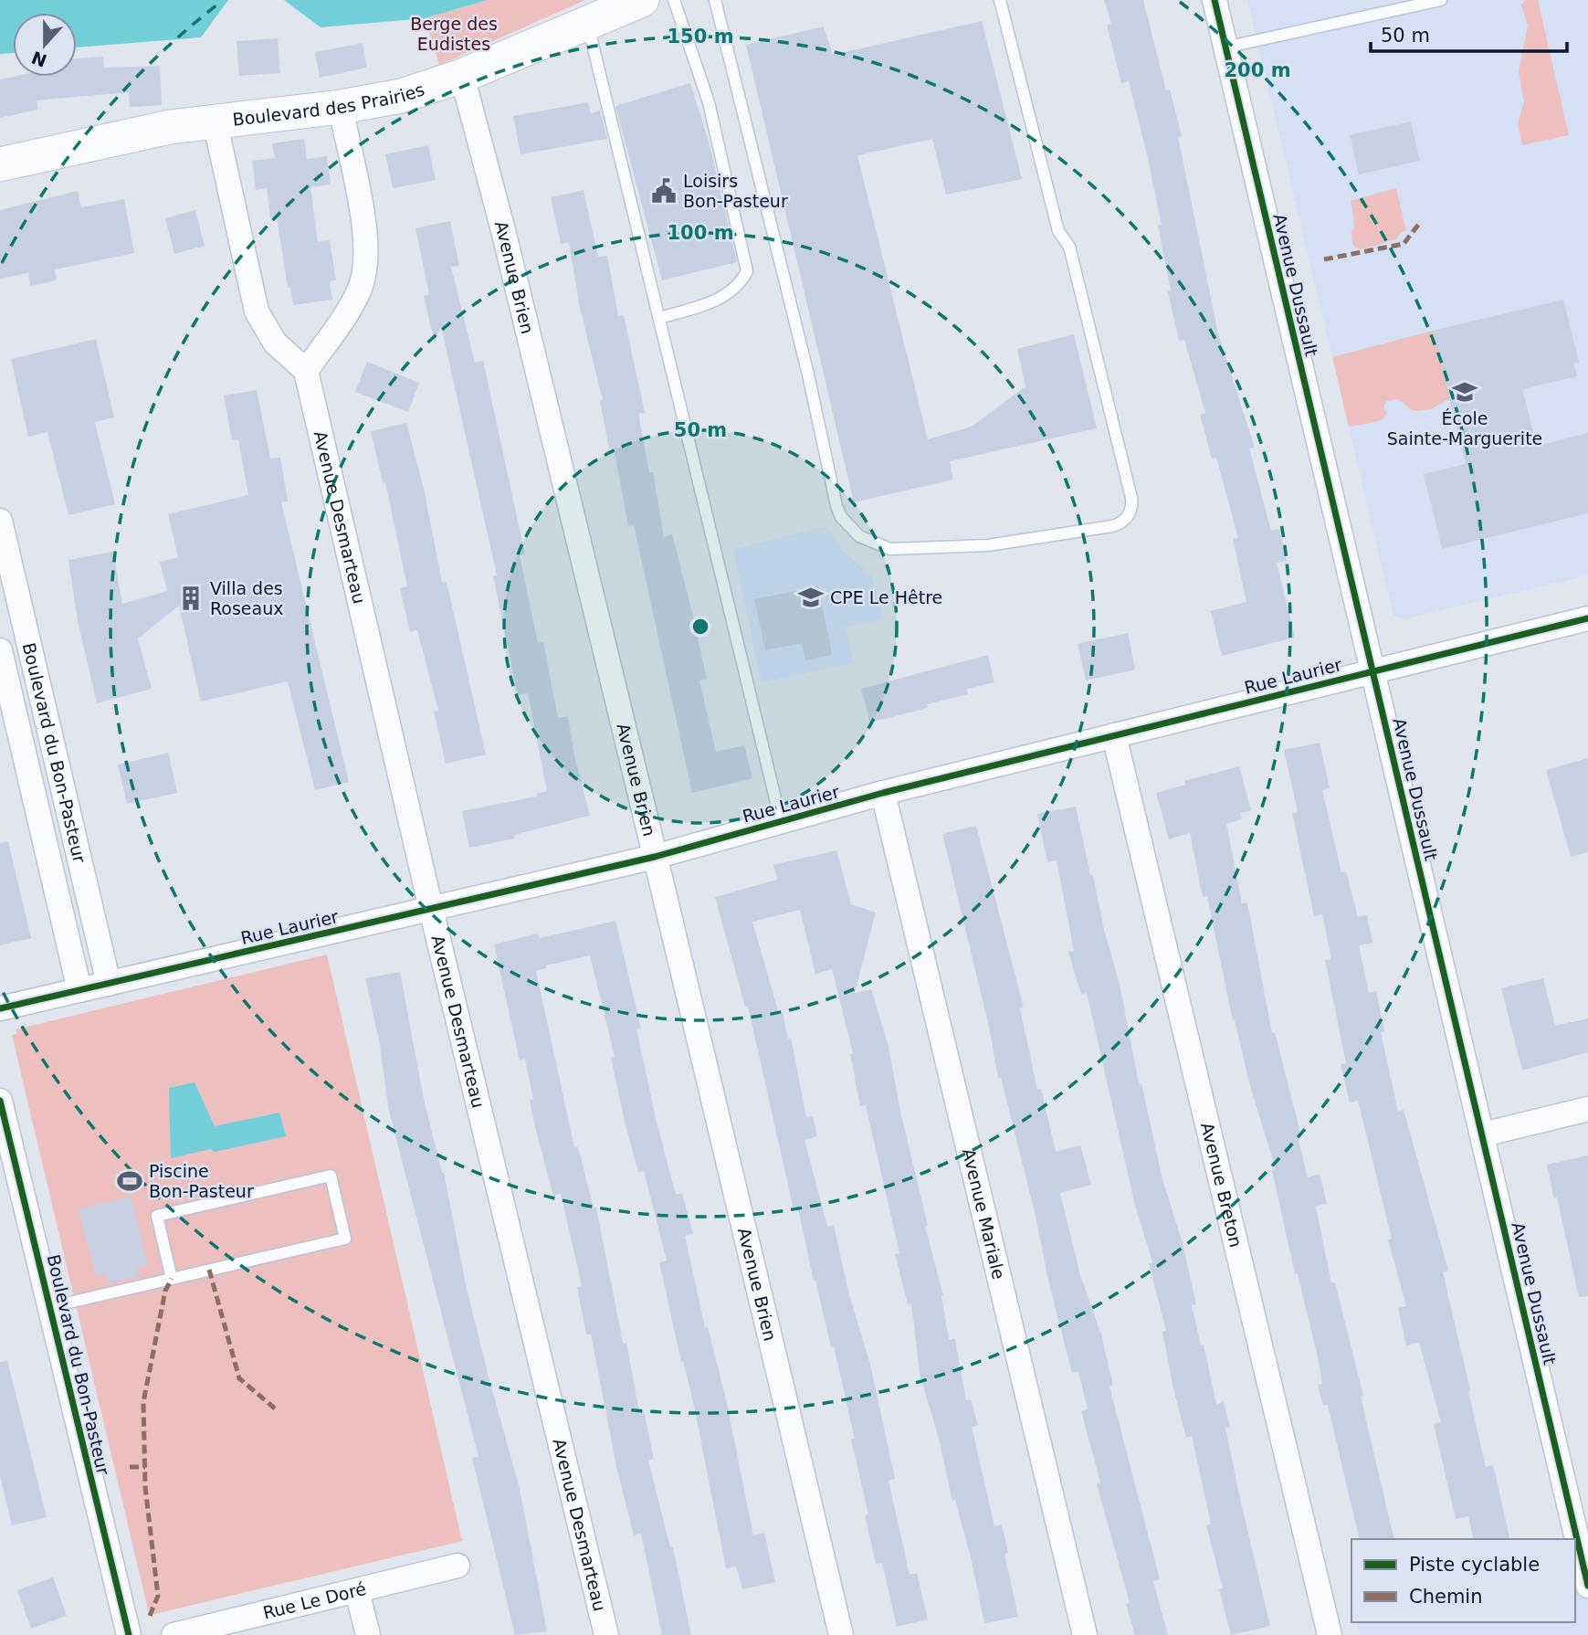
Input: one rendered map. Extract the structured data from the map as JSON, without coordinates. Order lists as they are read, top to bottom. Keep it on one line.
{"streets":{"street":["Boulevard des Prairies","Avenue Brien","Avenue Dussault","Avenue Desmarteau","Rue Laurier","Boulevard du Bon-Pasteur","Avenue Breton","Avenue Mariale","Rue Le Doré"]},"crossings":[["Boulevard des Prairies","Avenue Brien"],["Avenue Brien","Rue Laurier"],["Avenue Dussault","Rue Laurier"],["Avenue Desmarteau","Rue Laurier"],["Rue Laurier","Boulevard du Bon-Pasteur"],["Rue Laurier","Avenue Breton"],["Rue Laurier","Avenue Mariale"]],"parks":["Berge des Eudistes"],"places":{"public building":["Loisirs Bon-Pasteur"],"school or university":["École Sainte-Marguerite","CPE Le Hêtre"],"building":["Villa des Roseaux"],"sports":["Piscine Bon-Pasteur"]},"legend":["Piste cyclable","Chemin"],"scale_bar":"50 m","north":"bottom","rings":["150 m","200 m","100 m","50 m"]}
